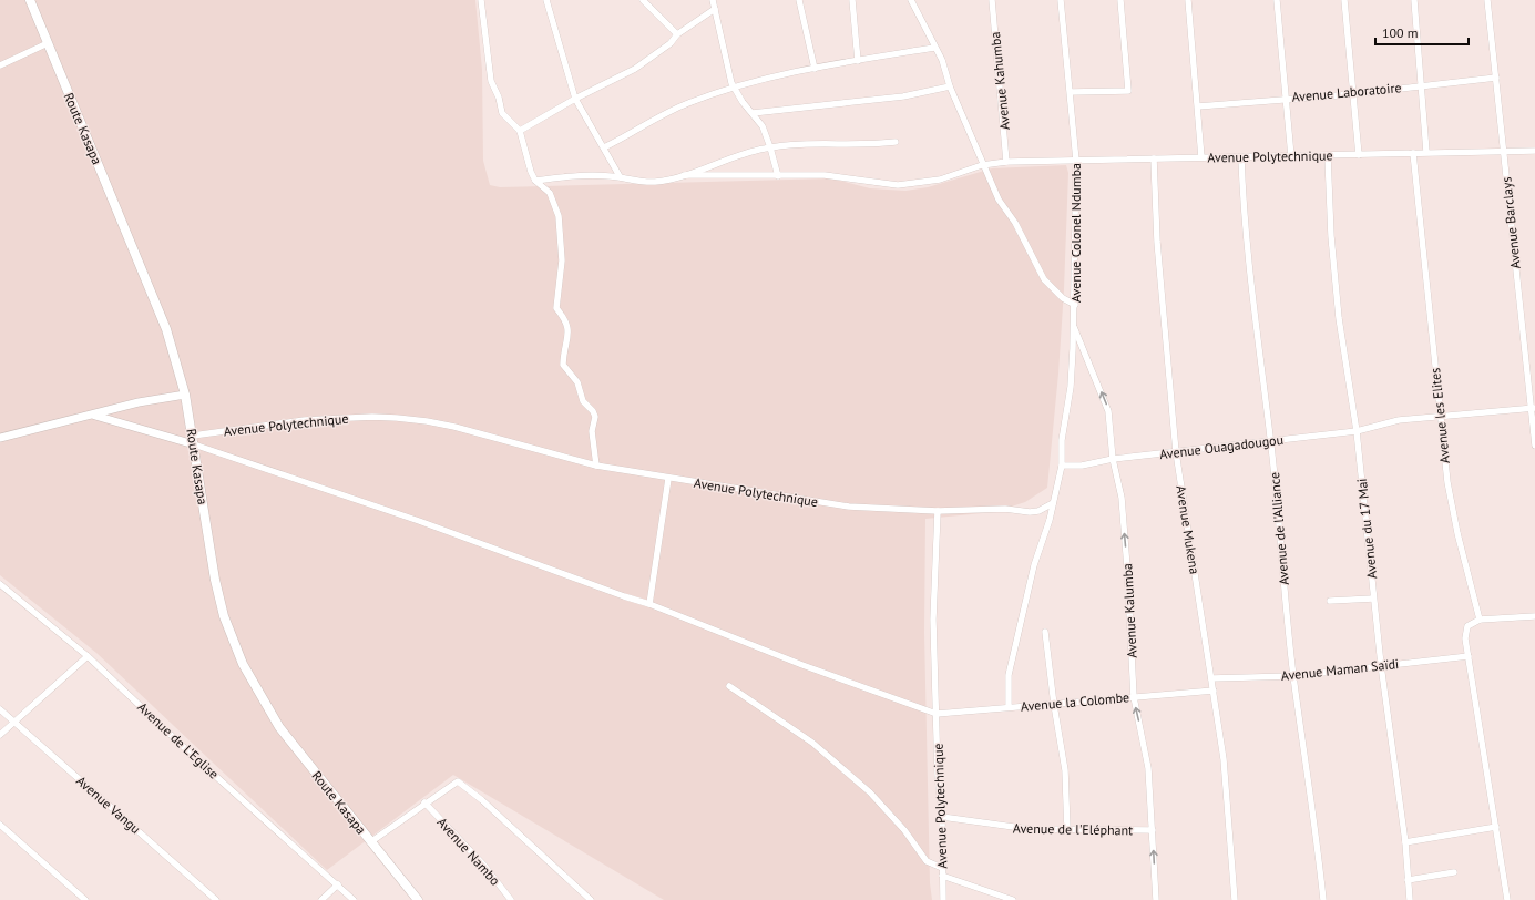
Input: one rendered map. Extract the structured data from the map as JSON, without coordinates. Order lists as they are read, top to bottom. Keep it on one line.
{"streets":{"main road":["Route Kasapa"],"street":["Avenue Kahumba","Avenue Laboratoire","Avenue Polytechnique","Avenue Barclays","Avenue Colonel Ndumba","Avenue les Elites","Avenue Ouagadougou","Avenue de l'Alliance","Avenue du 17 Mai","Avenue Mukena","Avenue Kalumba","Avenue Maman Saïdi","Avenue la Colombe","Avenue de L'Eglise","Avenue Vangu","Avenue de l'Eléphant","Avenue Nambo"]},"crossings":[["Avenue Kahumba","Avenue Polytechnique"],["Avenue Laboratoire","Avenue Barclays"],["Route Kasapa","Avenue Polytechnique"],["Avenue Polytechnique","Avenue Barclays"],["Avenue Polytechnique","Avenue Colonel Ndumba"],["Avenue Polytechnique","Avenue les Elites"],["Avenue Polytechnique","Avenue de l'Alliance"],["Avenue Polytechnique","Avenue du 17 Mai"],["Avenue Polytechnique","Avenue Mukena"],["Avenue Polytechnique","Avenue la Colombe"],["Avenue Polytechnique","Avenue de l'Eléphant"],["Avenue Barclays","Avenue Ouagadougou"],["Avenue Colonel Ndumba","Avenue Ouagadougou"],["Avenue Colonel Ndumba","Avenue Kalumba"],["Avenue les Elites","Avenue Ouagadougou"],["Avenue Ouagadougou","Avenue de l'Alliance"],["Avenue Ouagadougou","Avenue du 17 Mai"],["Avenue Ouagadougou","Avenue Mukena"],["Avenue Ouagadougou","Avenue Kalumba"],["Avenue de l'Alliance","Avenue Maman Saïdi"],["Avenue du 17 Mai","Avenue Maman Saïdi"],["Avenue Mukena","Avenue Maman Saïdi"],["Avenue Mukena","Avenue la Colombe"],["Avenue Kalumba","Avenue la Colombe"],["Avenue Kalumba","Avenue de l'Eléphant"]],"one_way":["Avenue Kalumba"],"scale_bar":"100 m"}
